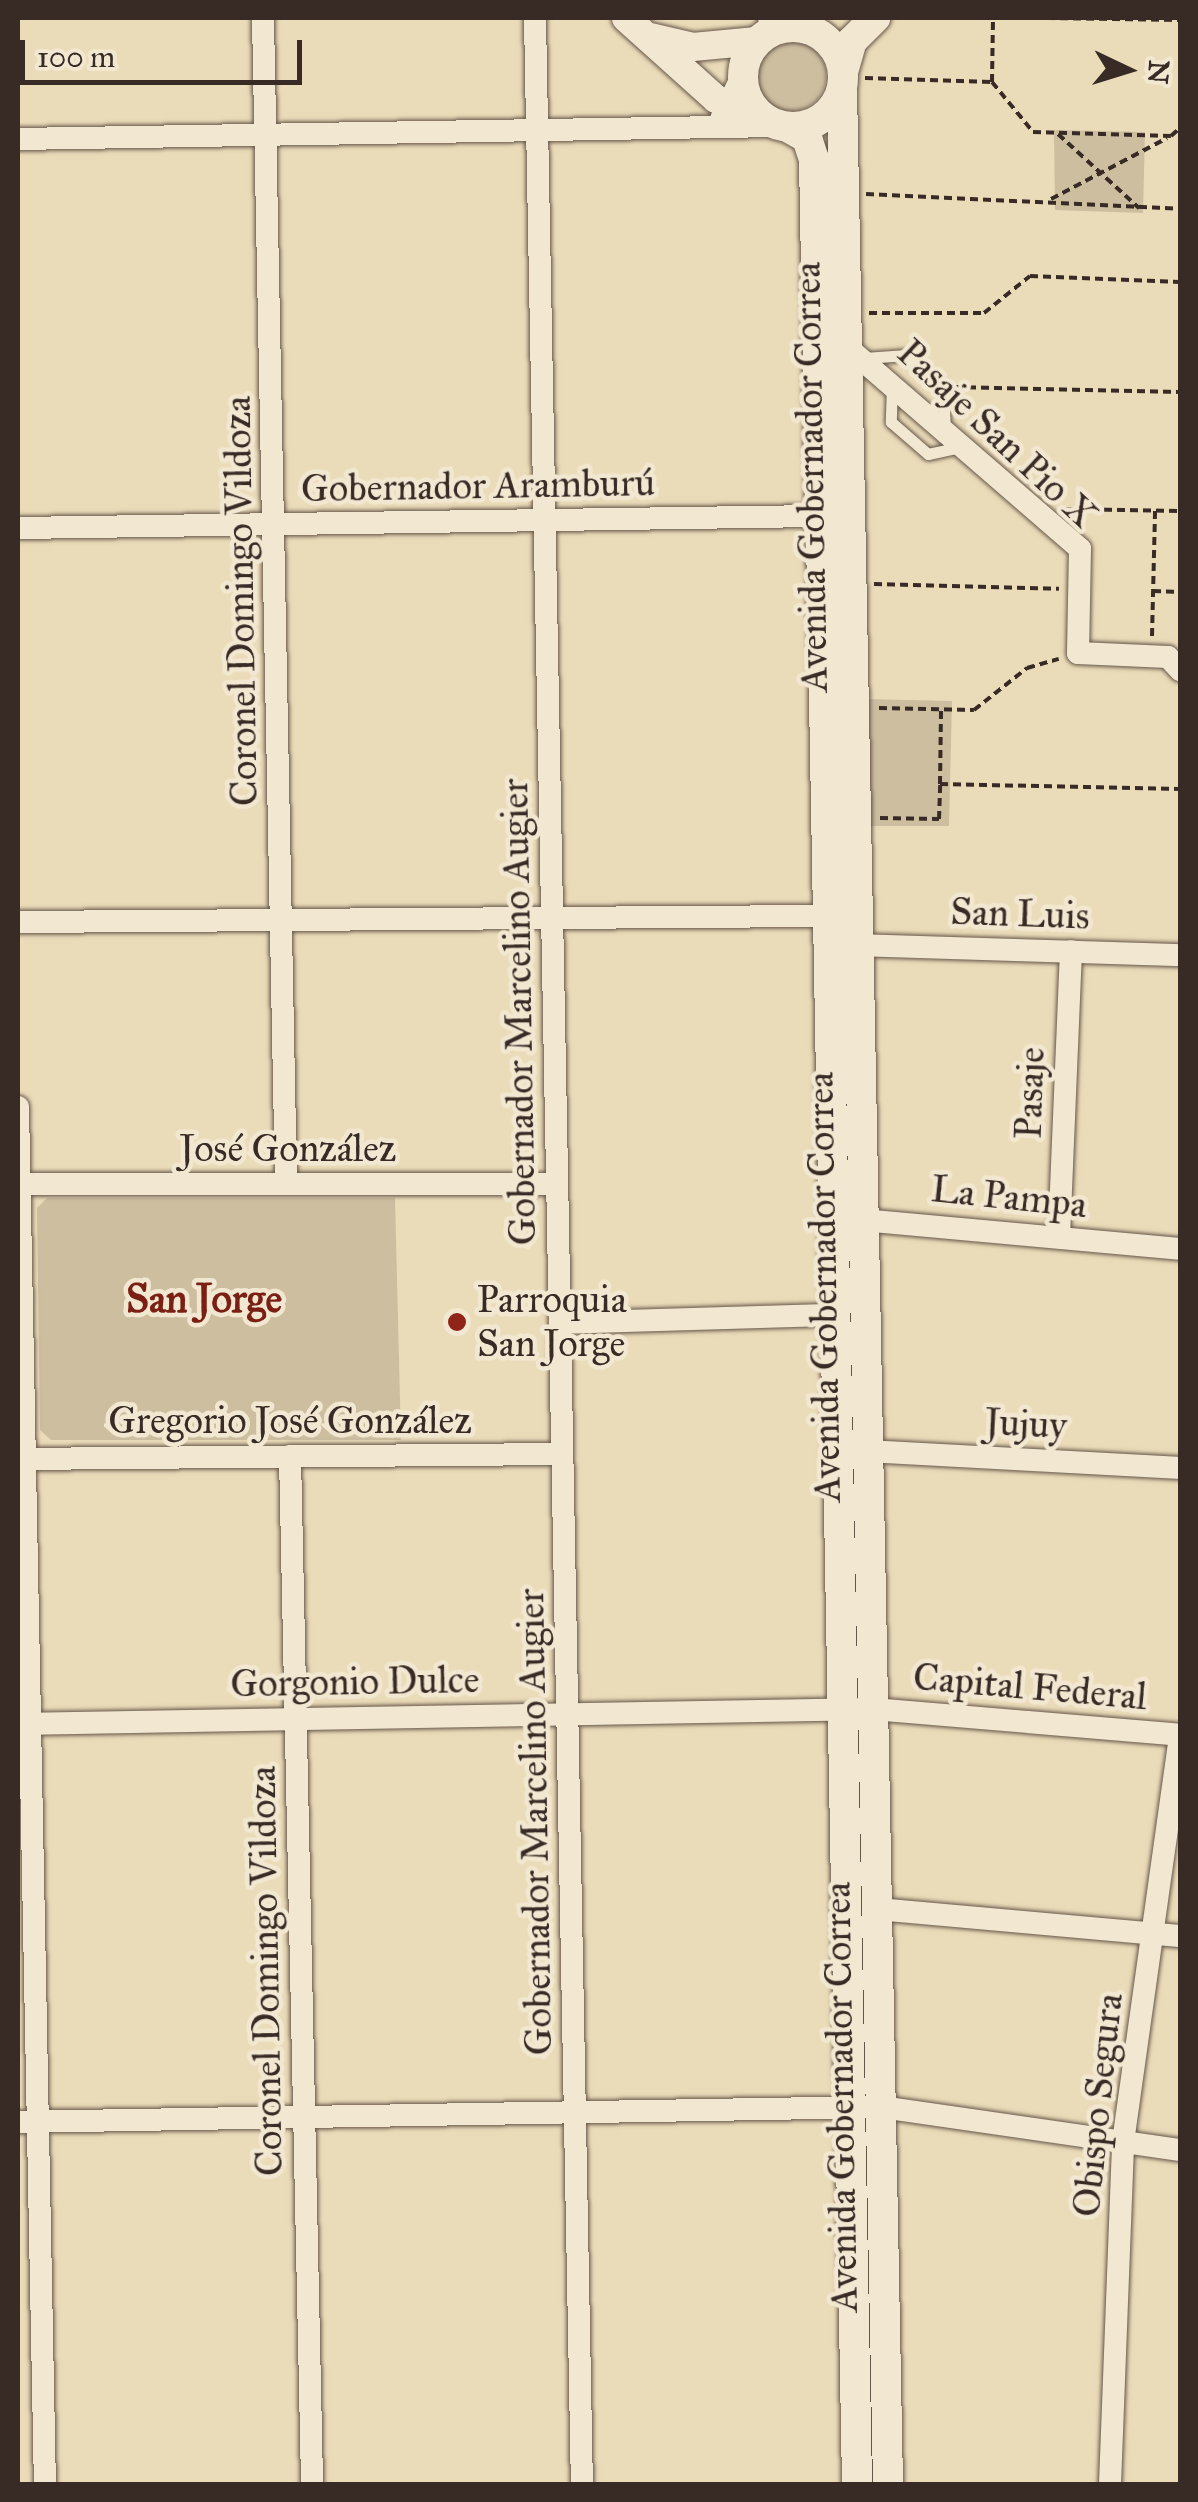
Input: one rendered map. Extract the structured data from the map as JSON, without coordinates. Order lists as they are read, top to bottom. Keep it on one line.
{"streets":{"main road":["Avenida Gobernador Correa"],"street":["Pasaje San Pio X","Gobernador Aramburú","Coronel Domingo Vildoza","San Luis","Gobernador Marcelino Augier","Pasaje","José González","La Pampa","Gregorio José González","Jujuy","Gorgonio Dulce","Capital Federal","Obispo Segura"]},"crossings":[["Pasaje San Pio X","Avenida Gobernador Correa"],["Avenida Gobernador Correa","Gobernador Aramburú"],["Avenida Gobernador Correa","San Luis"],["Avenida Gobernador Correa","La Pampa"],["Avenida Gobernador Correa","Jujuy"],["Avenida Gobernador Correa","Gorgonio Dulce"],["Avenida Gobernador Correa","Capital Federal"],["Gobernador Aramburú","Coronel Domingo Vildoza"],["Gobernador Aramburú","Gobernador Marcelino Augier"],["Coronel Domingo Vildoza","José González"],["Coronel Domingo Vildoza","Gregorio José González"],["Coronel Domingo Vildoza","Gorgonio Dulce"],["San Luis","Pasaje"],["Gobernador Marcelino Augier","José González"],["Gobernador Marcelino Augier","Gregorio José González"],["Gobernador Marcelino Augier","Gorgonio Dulce"],["Pasaje","La Pampa"],["Gorgonio Dulce","Capital Federal"],["Capital Federal","Obispo Segura"]],"districts":["San Jorge"],"places":["Parroquia San Jorge"],"scale_bar":"100 m","north":"right"}
